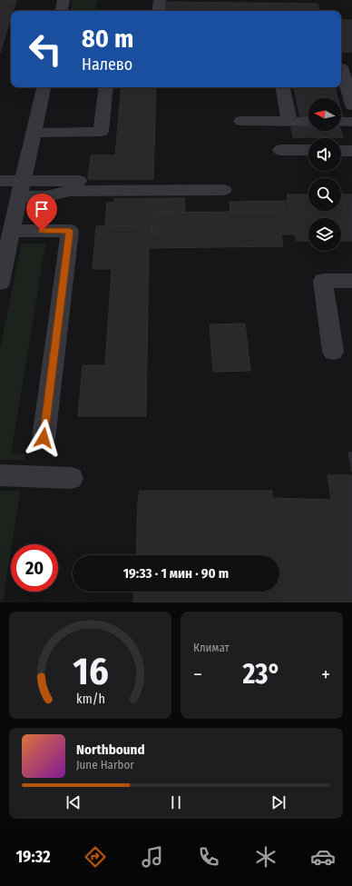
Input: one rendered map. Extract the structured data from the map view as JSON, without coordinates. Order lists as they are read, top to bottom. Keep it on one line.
{"north":"left","page":{"turn":["80 m","Налево"],"limit":"20","trip":"19:33 · 1 мин · 90 m","tile":"Климат","heat":["−","23°","+"],"song":["Northbound","June Harbor"],"tabs":"19:32","gauge":["16","km/h"]}}
